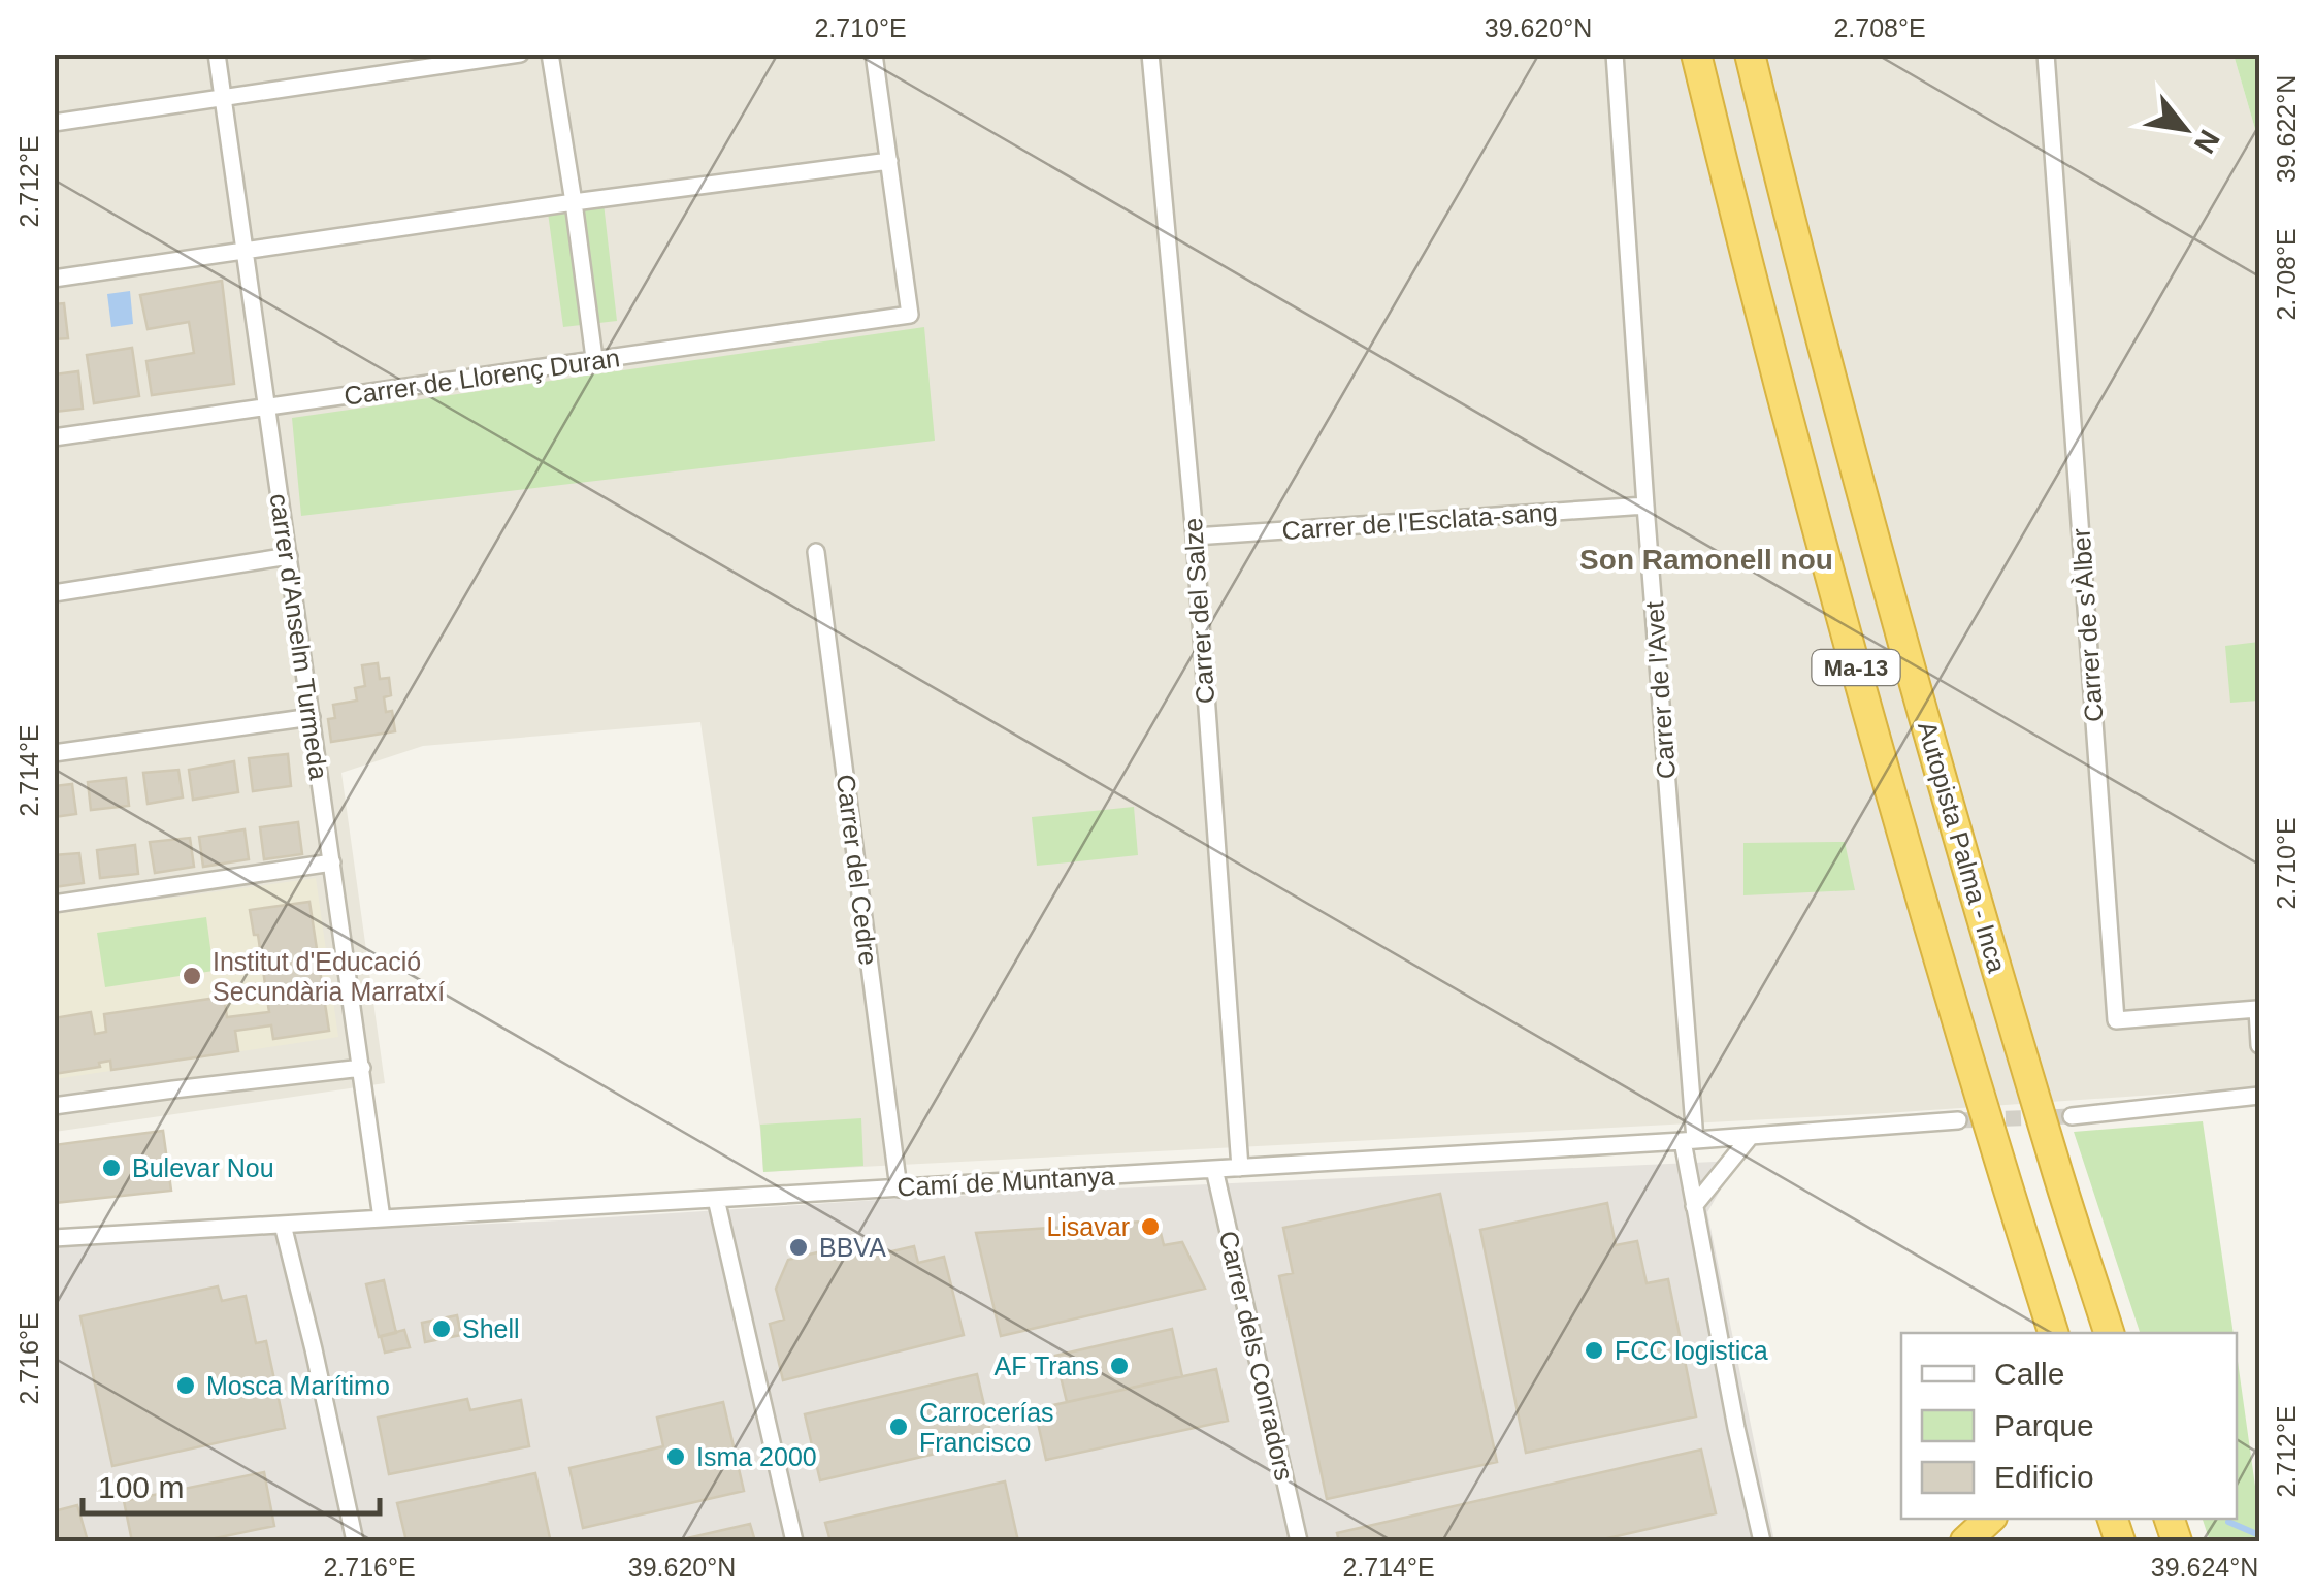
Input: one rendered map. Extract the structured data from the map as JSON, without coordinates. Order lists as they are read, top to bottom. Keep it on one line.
{"streets":{"highway":["Ma-13","Autopista Palma - Inca"],"street":["Carrer de Llorenç Duran","Carrer de l'Esclata-sang","Carrer del Salze","Carrer de s'Àlber","carrer d'Anselm Turmeda","Carrer de l'Avet","Carrer del Cedre","Camí de Muntanya","Carrer dels Conradors"]},"crossings":[["Carrer de Llorenç Duran","carrer d'Anselm Turmeda"],["Carrer de l'Esclata-sang","Carrer del Salze"],["Carrer de l'Esclata-sang","Carrer de l'Avet"],["Carrer del Salze","Camí de Muntanya"],["carrer d'Anselm Turmeda","Camí de Muntanya"],["Carrer de l'Avet","Camí de Muntanya"],["Carrer del Cedre","Camí de Muntanya"],["Camí de Muntanya","Carrer dels Conradors"]],"districts":["Son Ramonell nou"],"places":["Institut d'Educació Secundària Marratxí","Bulevar Nou","Lisavar","BBVA","Shell","FCC logistica","AF Trans","Mosca Marítimo","Carrocerías Francisco","Isma 2000"],"legend":["Calle","Parque","Edificio"],"scale_bar":"100 m","north":"bottom right","coordinates":["2.710°E","39.620°N","2.708°E","39.622°N","2.712°E","2.714°E","2.716°E","39.624°N"]}
